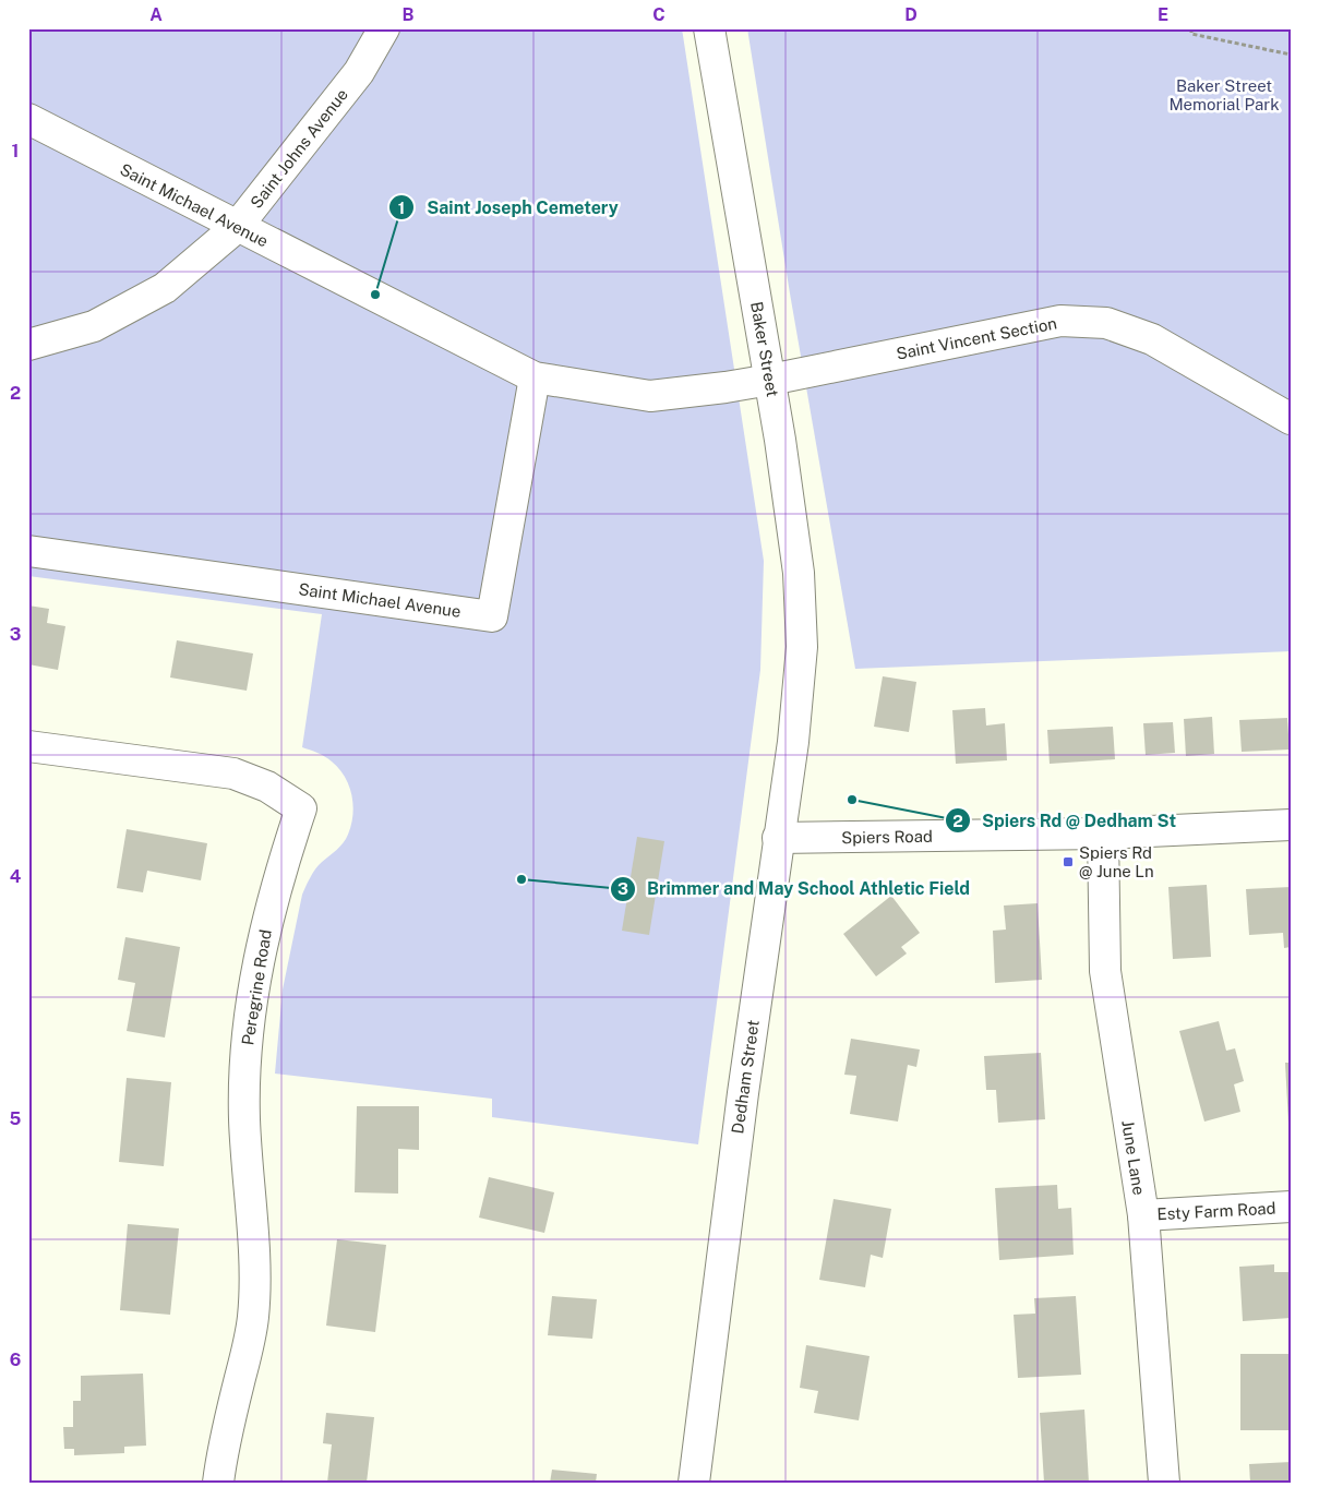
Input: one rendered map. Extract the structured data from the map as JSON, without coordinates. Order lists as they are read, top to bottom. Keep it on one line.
{"streets":{"street":["Saint Johns Avenue","Saint Michael Avenue","Saint Vincent Section","Baker Street","Spiers Road","Peregrine Road","Dedham Street","June Lane","Esty Farm Road"]},"crossings":[["Saint Johns Avenue","Saint Michael Avenue"],["Saint Michael Avenue","Saint Vincent Section"],["Saint Michael Avenue","Baker Street"],["Saint Vincent Section","Baker Street"],["Baker Street","Dedham Street"],["Spiers Road","Dedham Street"],["Spiers Road","June Lane"],["June Lane","Esty Farm Road"]],"parks":["Baker Street Memorial Park"],"places":{"other":["Saint Joseph Cemetery","Spiers Rd @ Dedham St","Brimmer and May School Athletic Field"],"transit":["Spiers Rd @ June Ln"]},"grid":{"columns":["A","B","C","D","E"],"rows":["1","2","3","4","5","6"]}}
